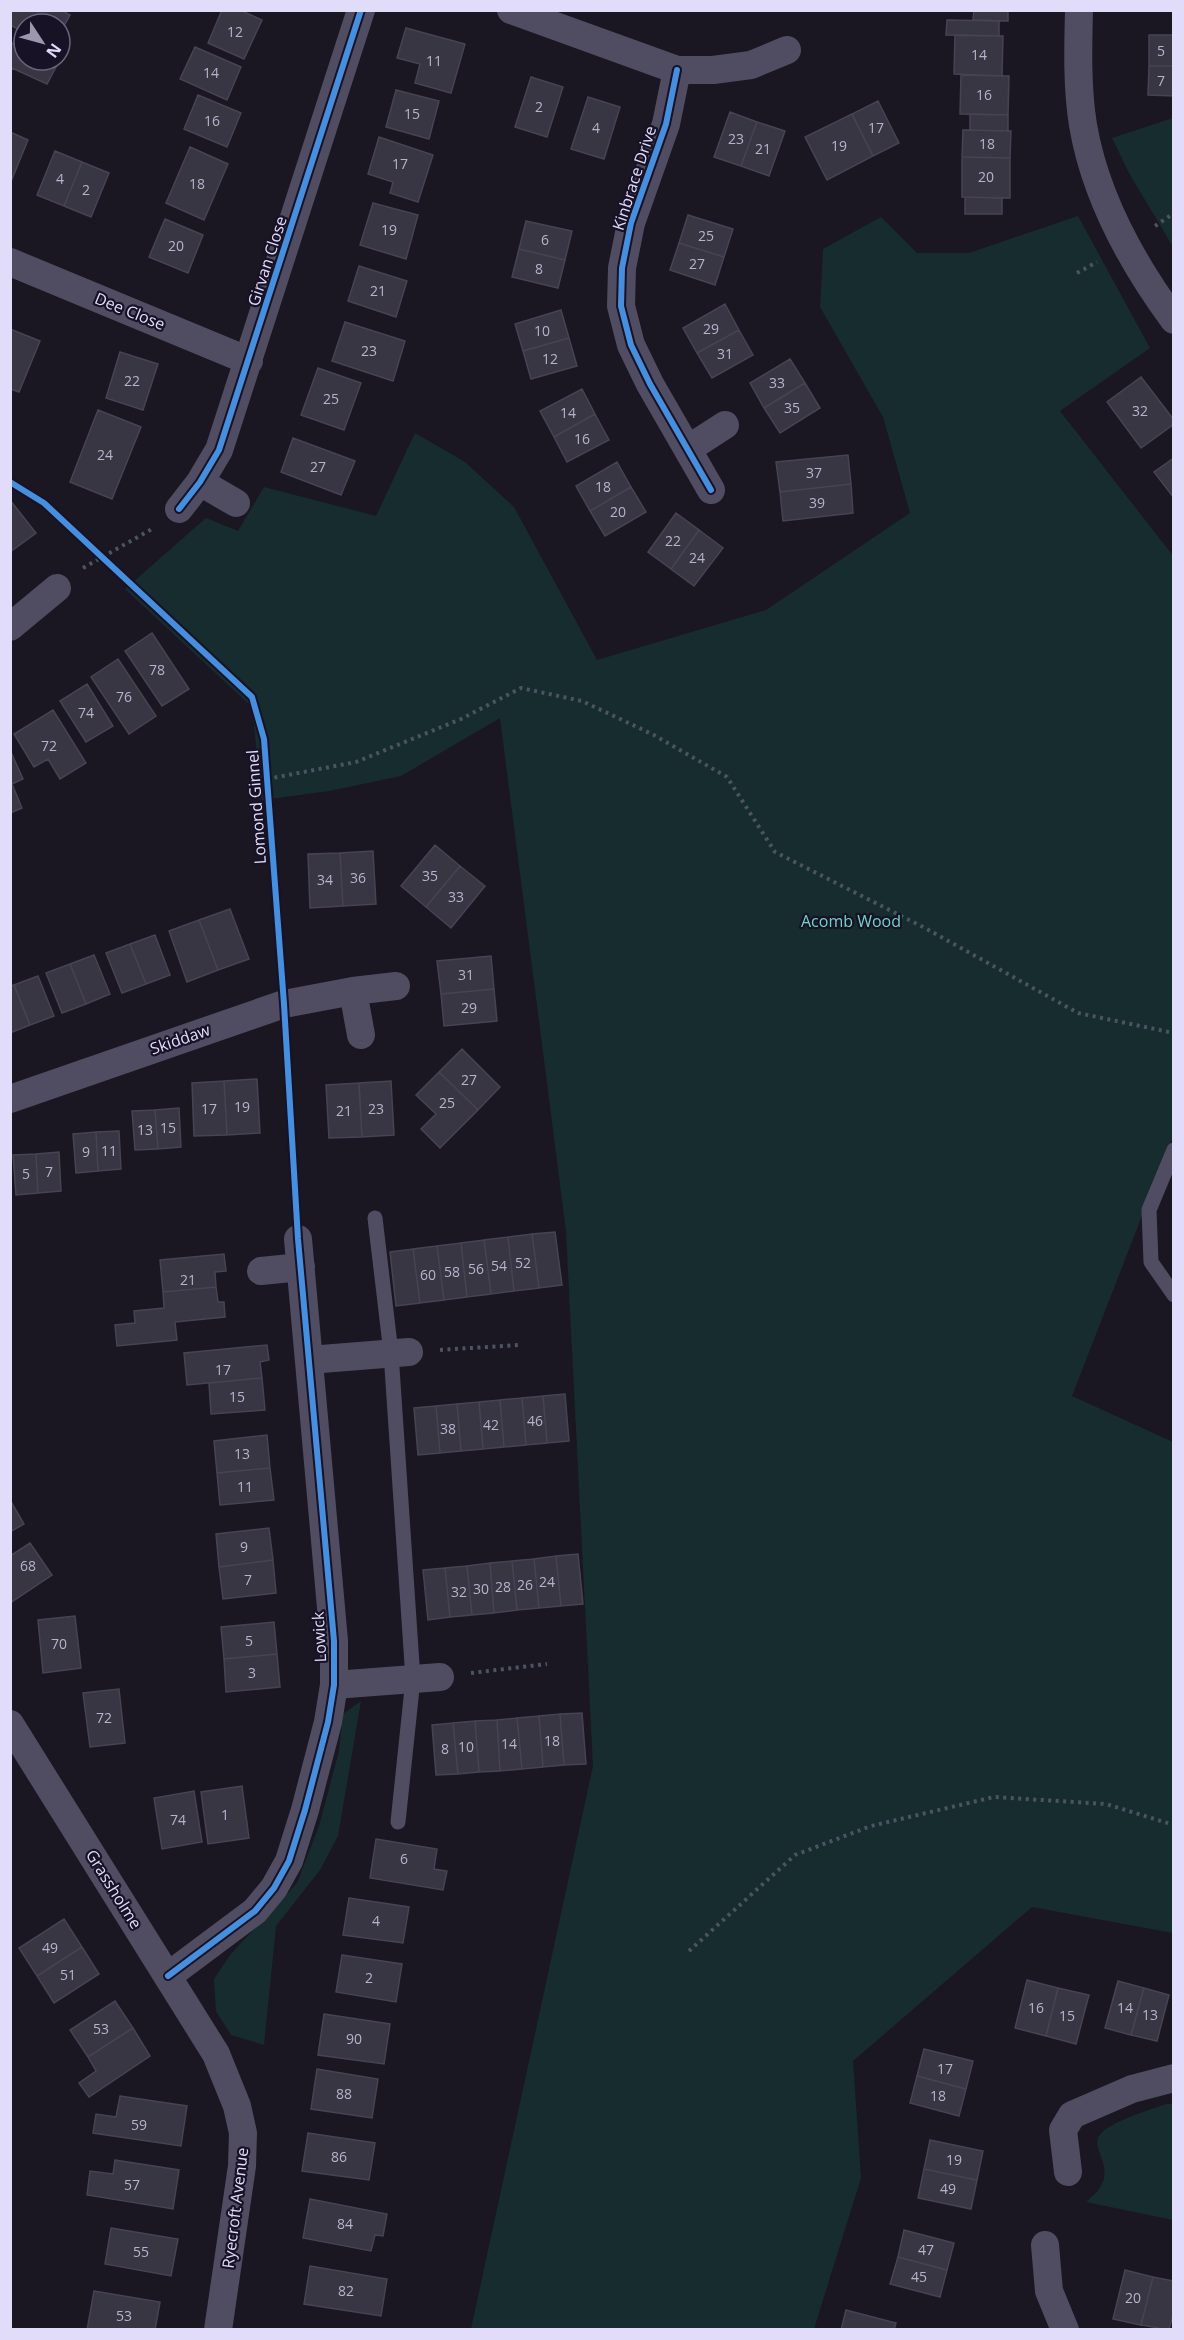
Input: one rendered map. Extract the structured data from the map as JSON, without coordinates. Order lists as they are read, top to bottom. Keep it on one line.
{"streets":{"street":["Kinbrace Drive","Girvan Close","Dee Close","Skiddaw","Lowick","Grassholme","Ryecroft Avenue"],"cycle path":["Lomond Ginnel"]},"crossings":[["Girvan Close","Dee Close"],["Lowick","Grassholme"],["Grassholme","Ryecroft Avenue"]],"parks":["Acomb Wood"],"house_numbers":["12","5","14","11","14","7","16","2","15","16","4","17","23","18","19","21","17","20","4","18","2","19","25","6","20","27","8","21","29","10","23","31","12","22","33","25","35","32","14","16","24","27","37","18","39","20","22","24","78","76","74","72","35","36","34","33","31","29","27","25","19","17","23","21","15","13","11","9","7","5","52","54","56","58","60","21","17","15","46","42","38","13","11","9","68","7","24","26","28","30","32","5","70","3","72","18","14","10","8","1","74","6","4","49","51","2","16","14","13","15","53","90","17","88","18","59","86","19","57","49","84","47","55","45","82","20","53"],"north":"bottom right"}
